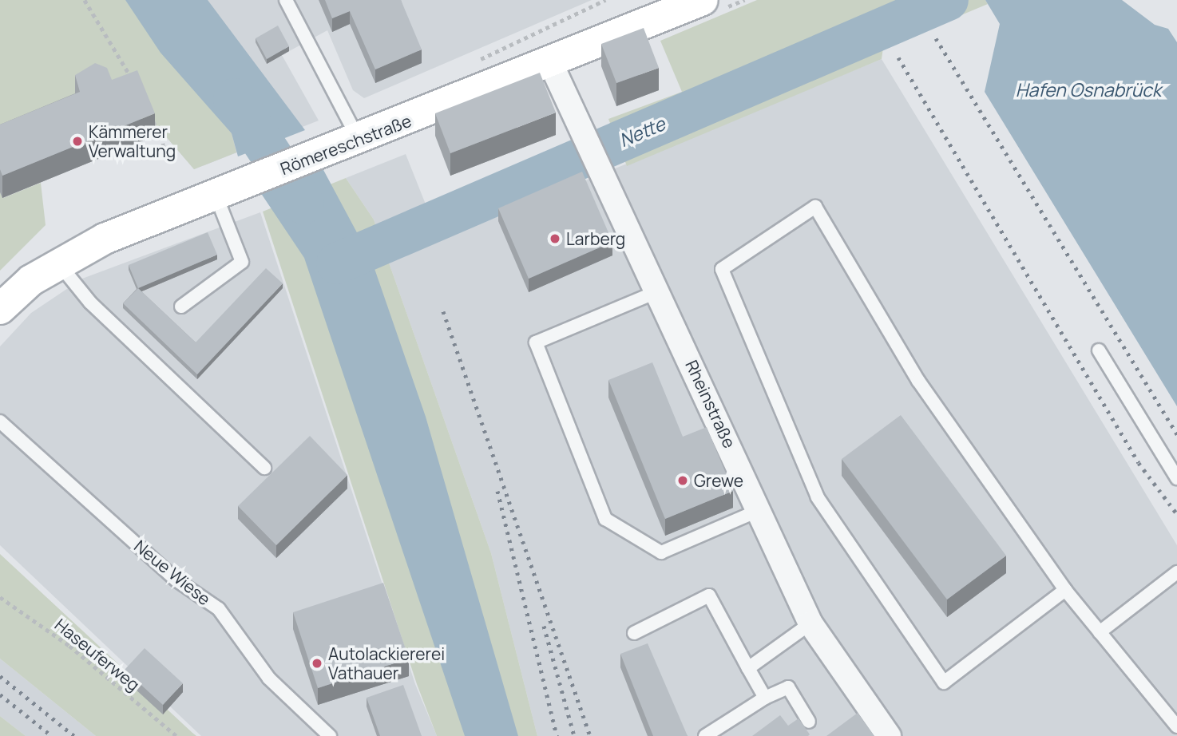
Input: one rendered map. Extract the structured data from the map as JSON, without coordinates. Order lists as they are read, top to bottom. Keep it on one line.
{"streets":{"main road":["Römereschstraße"],"street":["Rheinstraße"],"lane":["Neue Wiese"],"path":["Haseuferweg"]},"crossings":[["Römereschstraße","Rheinstraße"]],"water":["Hafen Osnabrück","Nette"],"places":["Kämmerer Verwaltung","Larberg","Grewe","Autolackiererei Vathauer"]}
